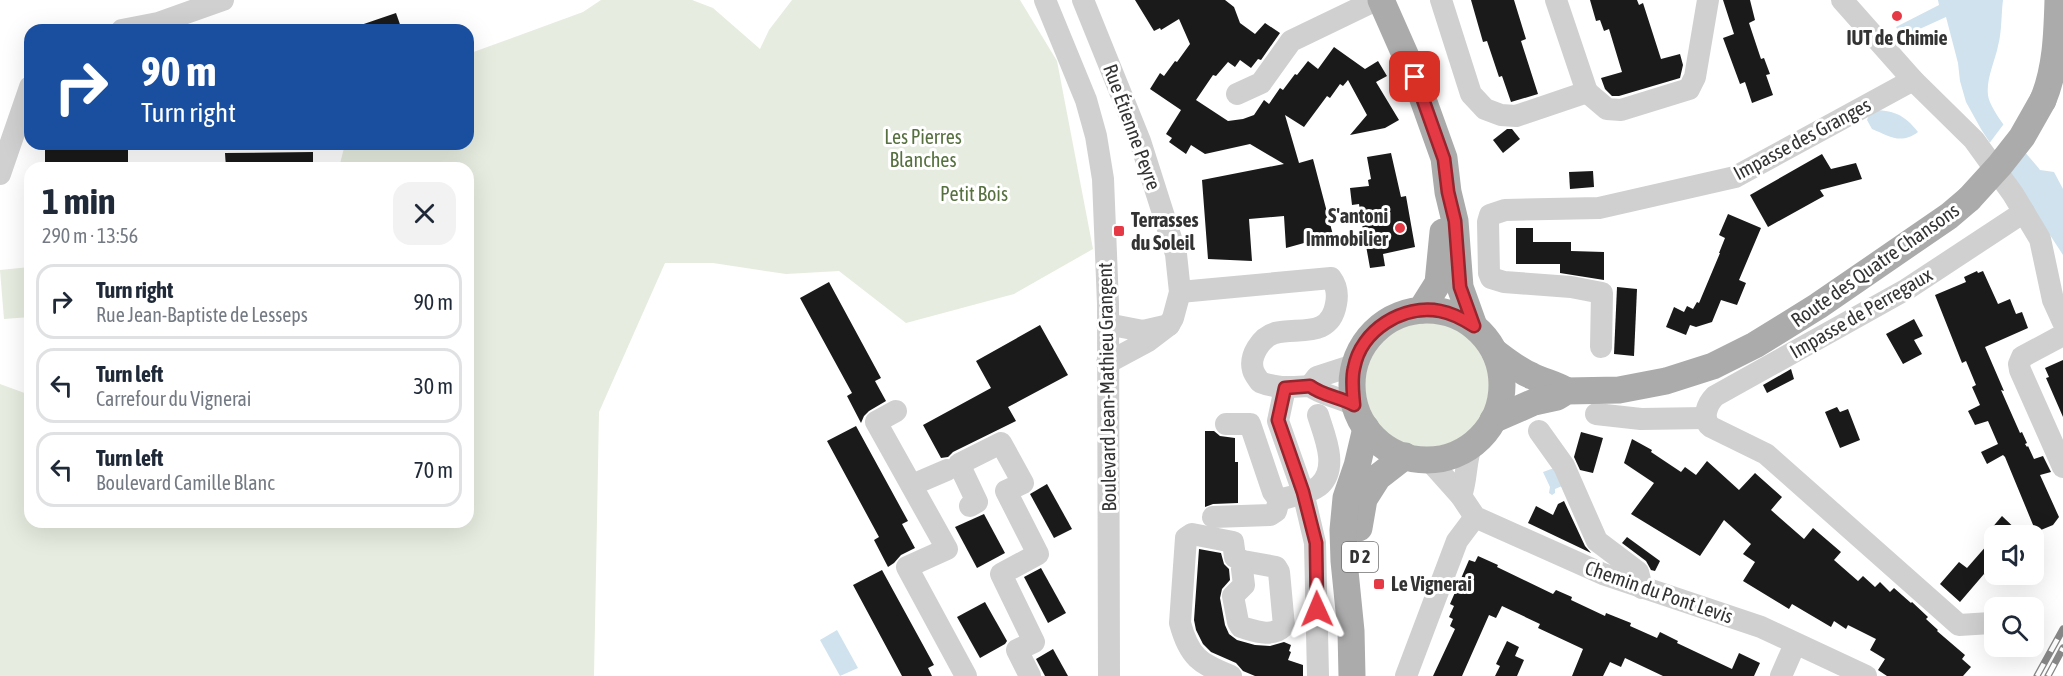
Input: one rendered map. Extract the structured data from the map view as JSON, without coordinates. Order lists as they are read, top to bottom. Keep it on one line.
{"streets":{"main road":["Route des Quatre Chansons","D 2"],"street":["Rue Étienne Peyre","Impasse des Granges","Impasse de Perregaux","Boulevard Jean-Mathieu Grangent","Chemin du Pont Levis"]},"crossings":[["Route des Quatre Chansons","D 2"]],"parks":["Les Pierres Blanches","Petit Bois"],"places":{"other":["IUT de Chimie","S'antoni Immobilier"],"transit":["Terrasses du Soleil","Le Vignerai"]},"page":{"turn":["90 m","Turn right"],"heading":["1 min","290 m · 13:56"],"list":[{"name":"Turn right","note":"Rue Jean-Baptiste de Lesseps","value":"90 m"},{"name":"Turn left","note":"Carrefour du Vignerai","value":"30 m"},{"name":"Turn left","note":"Boulevard Camille Blanc","value":"70 m"}]}}
